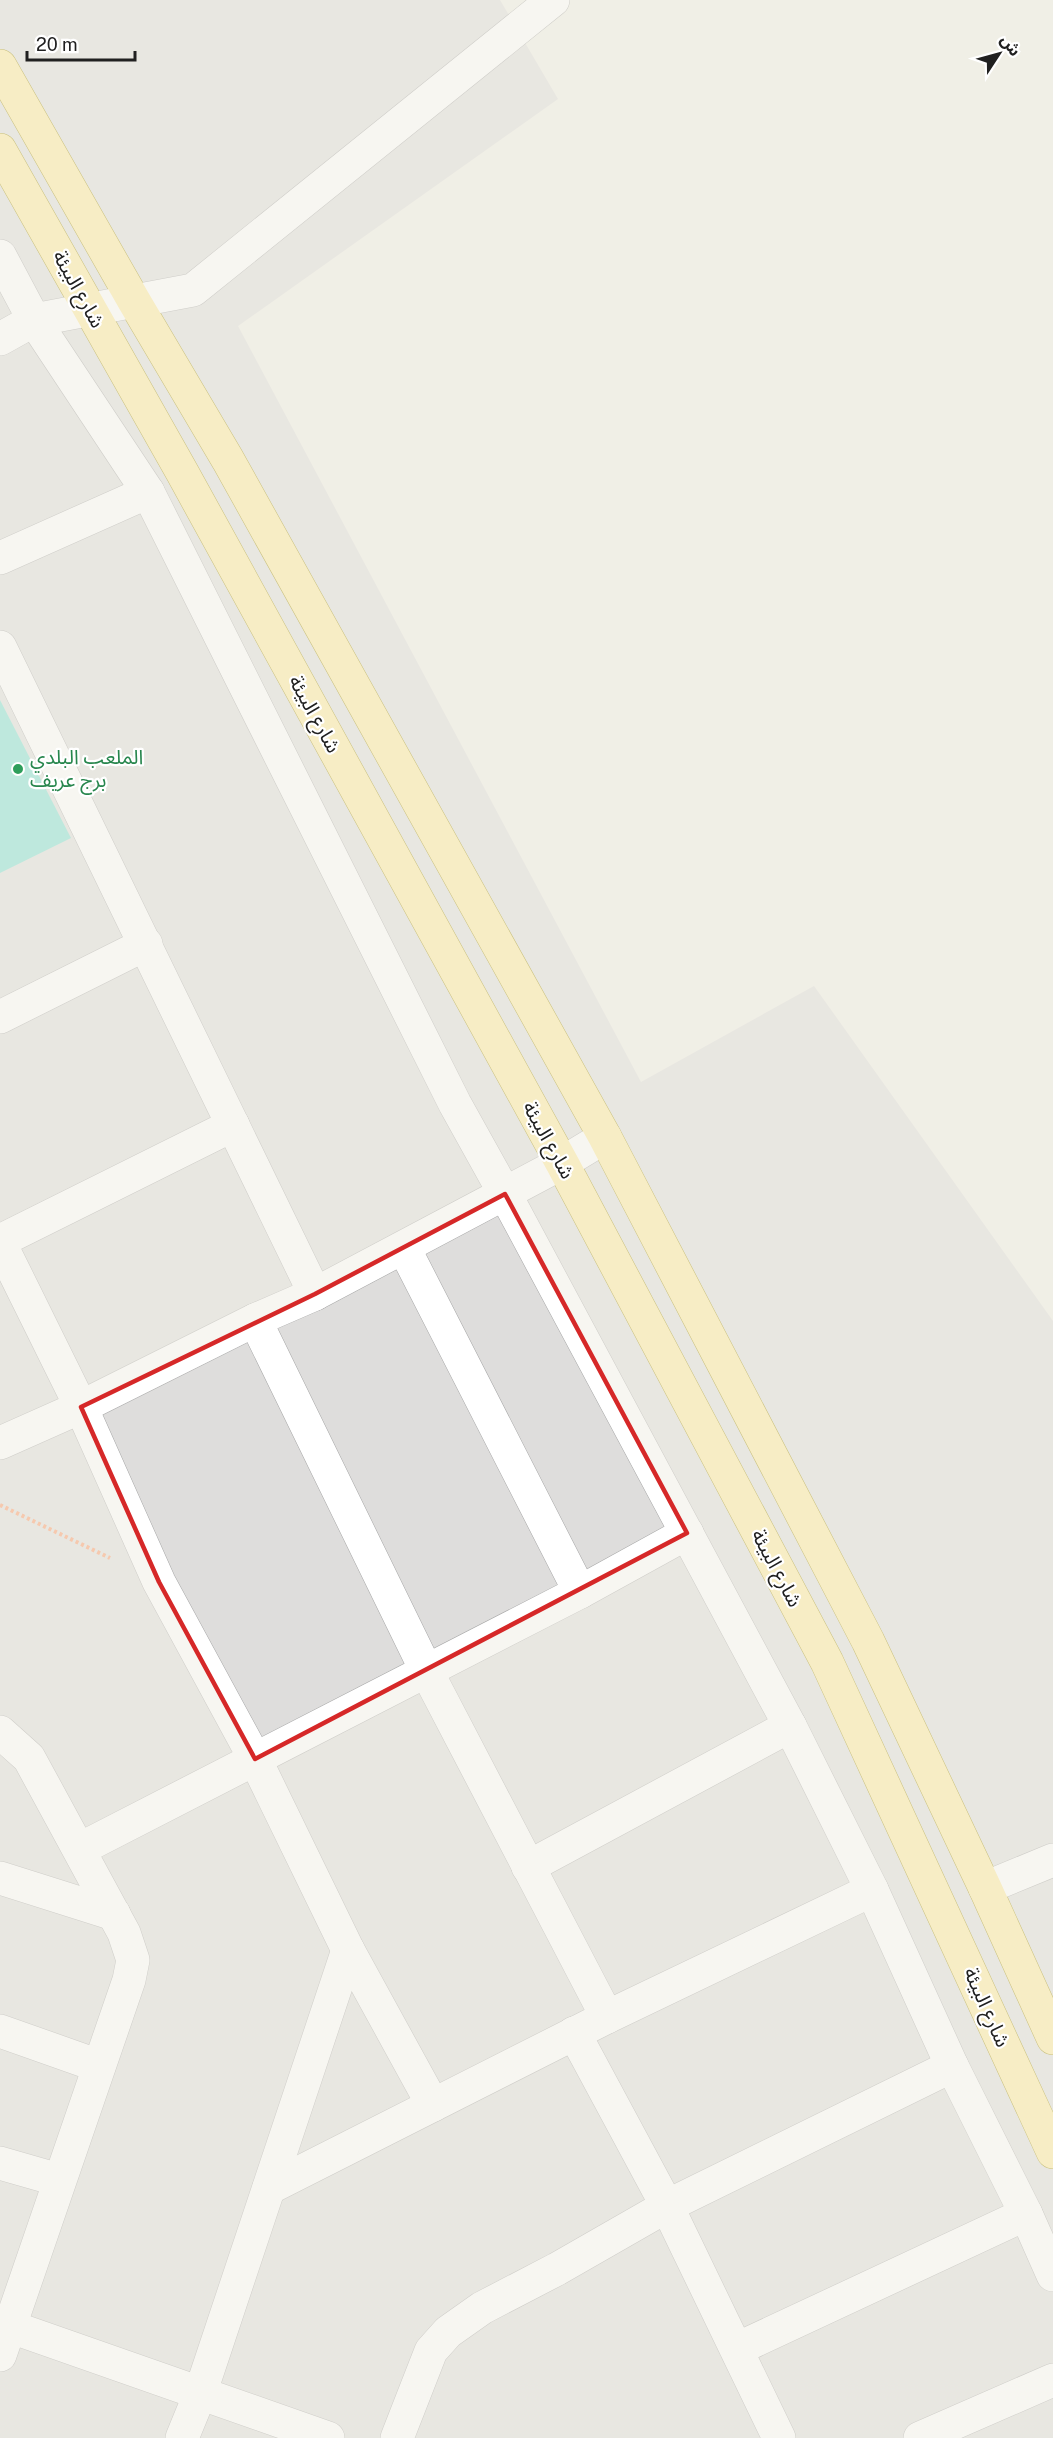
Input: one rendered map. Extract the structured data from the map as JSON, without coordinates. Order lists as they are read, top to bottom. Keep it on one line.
{"streets":{"main road":["شارع البيئة"]},"places":["الملعب البلدي برج عريف"],"scale_bar":"20 m","north":"top right"}
